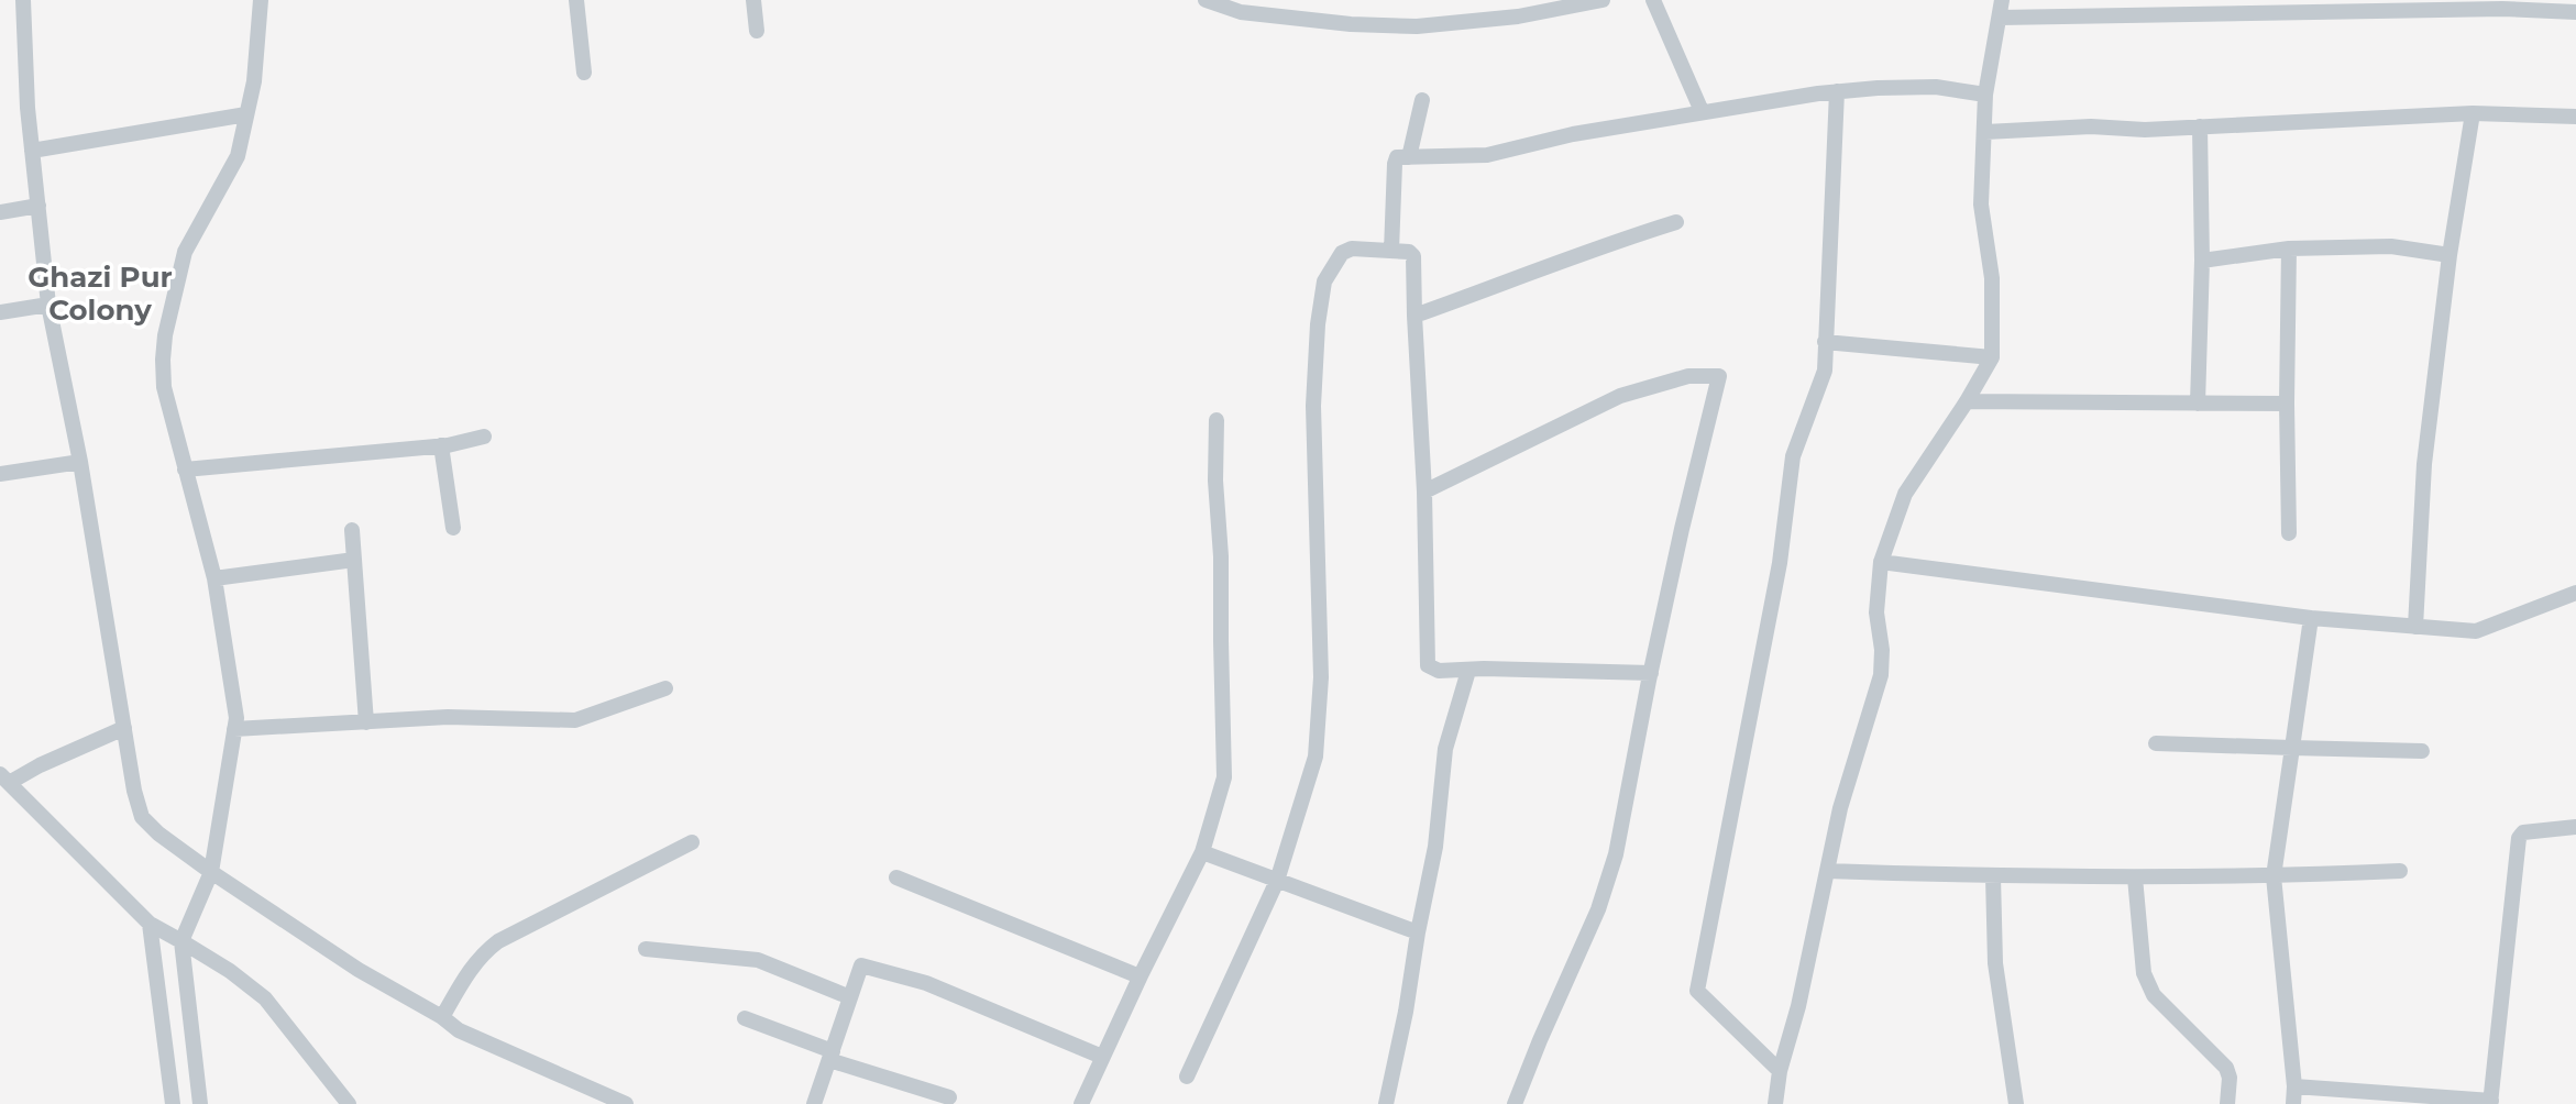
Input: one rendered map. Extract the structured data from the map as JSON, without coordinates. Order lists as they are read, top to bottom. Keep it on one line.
{"districts":["Ghazi Pur Colony"]}
